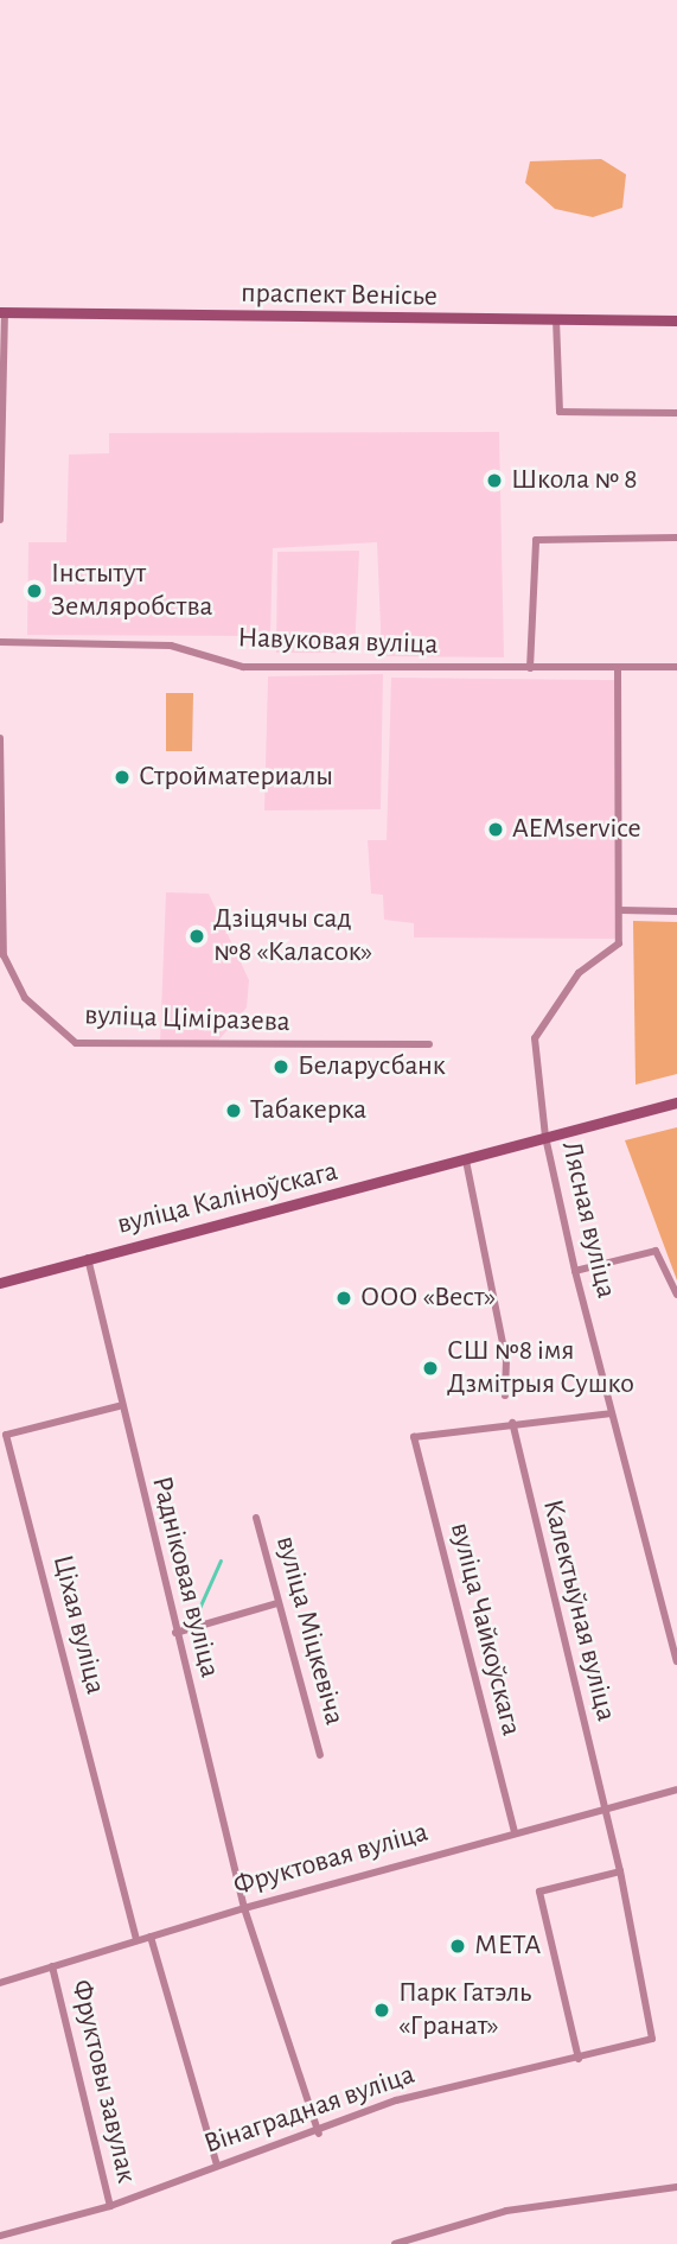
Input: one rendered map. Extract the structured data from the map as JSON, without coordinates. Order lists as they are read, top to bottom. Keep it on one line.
{"streets":{"street":["праспект Венісье","Навуковая вуліца","вуліца Ціміразева","вуліца Каліноўскага","Лясная вуліца","Радніковая вуліца","Калектыўная вуліца","Ціхая вуліца","вуліца Чайкоўскага","вуліца Міцкевіча","Фруктовая вуліца","Фруктовы завулак","Вінаградная вуліца"]},"crossings":[["вуліца Каліноўскага","Лясная вуліца"],["вуліца Каліноўскага","Радніковая вуліца"],["Радніковая вуліца","Ціхая вуліца"],["Радніковая вуліца","Фруктовая вуліца"],["Радніковая вуліца","Вінаградная вуліца"],["Калектыўная вуліца","вуліца Чайкоўскага"],["Калектыўная вуліца","Фруктовая вуліца"],["Калектыўная вуліца","Вінаградная вуліца"],["Ціхая вуліца","Фруктовая вуліца"],["вуліца Чайкоўскага","Фруктовая вуліца"],["Фруктовая вуліца","Фруктовы завулак"],["Фруктовая вуліца","Вінаградная вуліца"],["Фруктовы завулак","Вінаградная вуліца"]],"places":["Школа № 8","Інстытут Земляробства","Стройматериалы","AEMservice","Дзіцячы сад №8 «Каласок»","Беларусбанк","Табакерка","ООО «Вест»","СШ №8 імя Дзмітрыя Сушко","МЕТА","Парк Гатэль «Гранат»"]}
